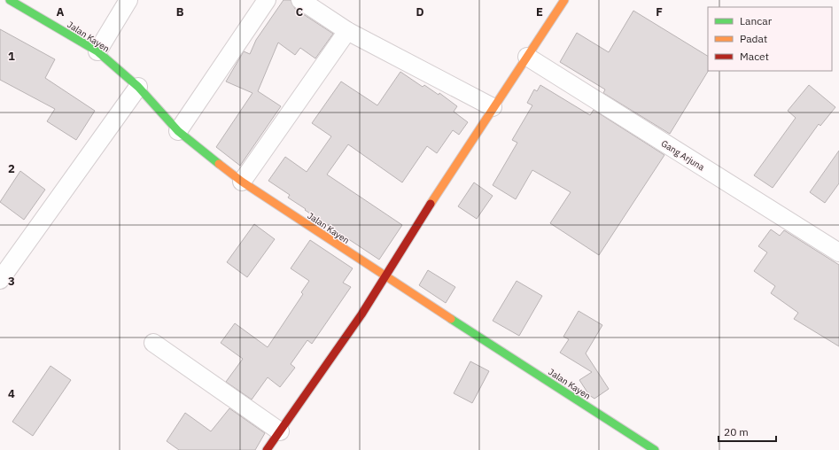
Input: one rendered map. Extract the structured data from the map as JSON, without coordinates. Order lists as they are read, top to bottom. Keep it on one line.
{"streets":{"street":["Jalan Kayen","Gang Arjuna"]},"legend":["Lancar","Padat","Macet"],"scale_bar":"20 m","grid":{"columns":["A","B","C","D","E","F"],"rows":["1","2","3","4"]}}
